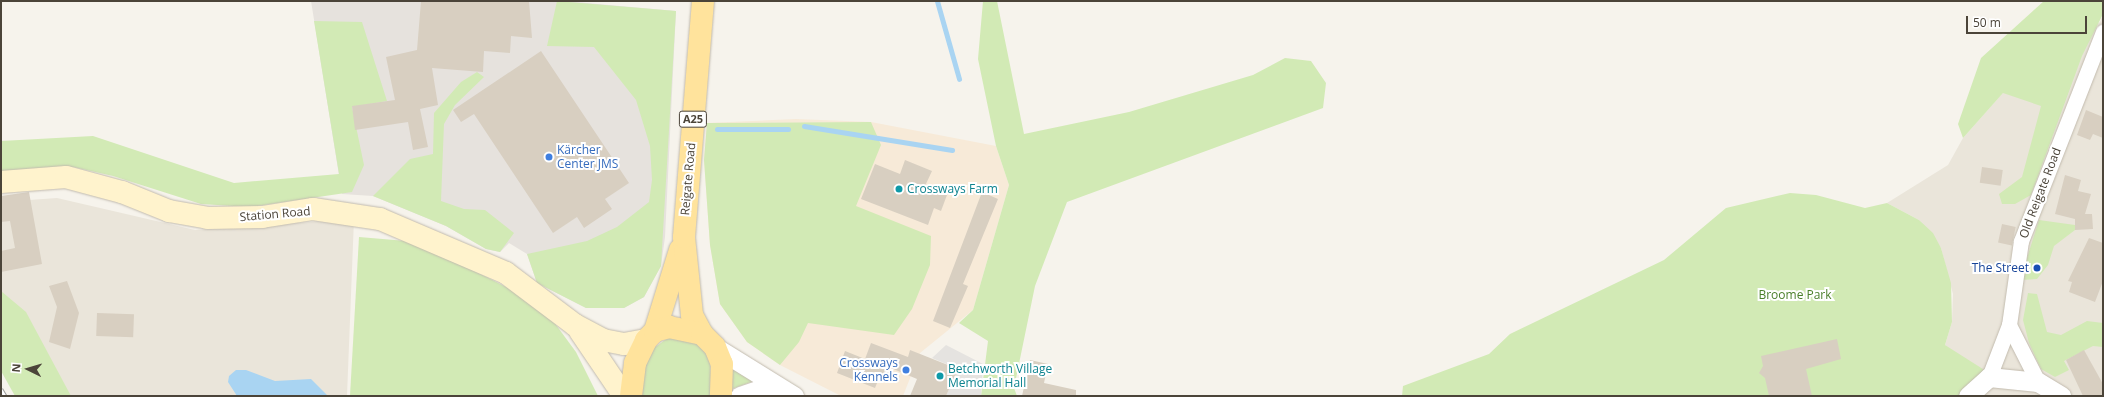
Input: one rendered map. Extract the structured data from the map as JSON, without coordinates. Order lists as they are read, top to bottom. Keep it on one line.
{"streets":{"main road":["A25","Reigate Road","Station Road"],"street":["Old Reigate Road"]},"crossings":[["Reigate Road","Station Road"]],"parks":["Broome Park"],"places":["Kärcher Center JMS","Crossways Farm","The Street","Crossways Kennels","Betchworth Village Memorial Hall"],"scale_bar":"50 m","north":"left"}
